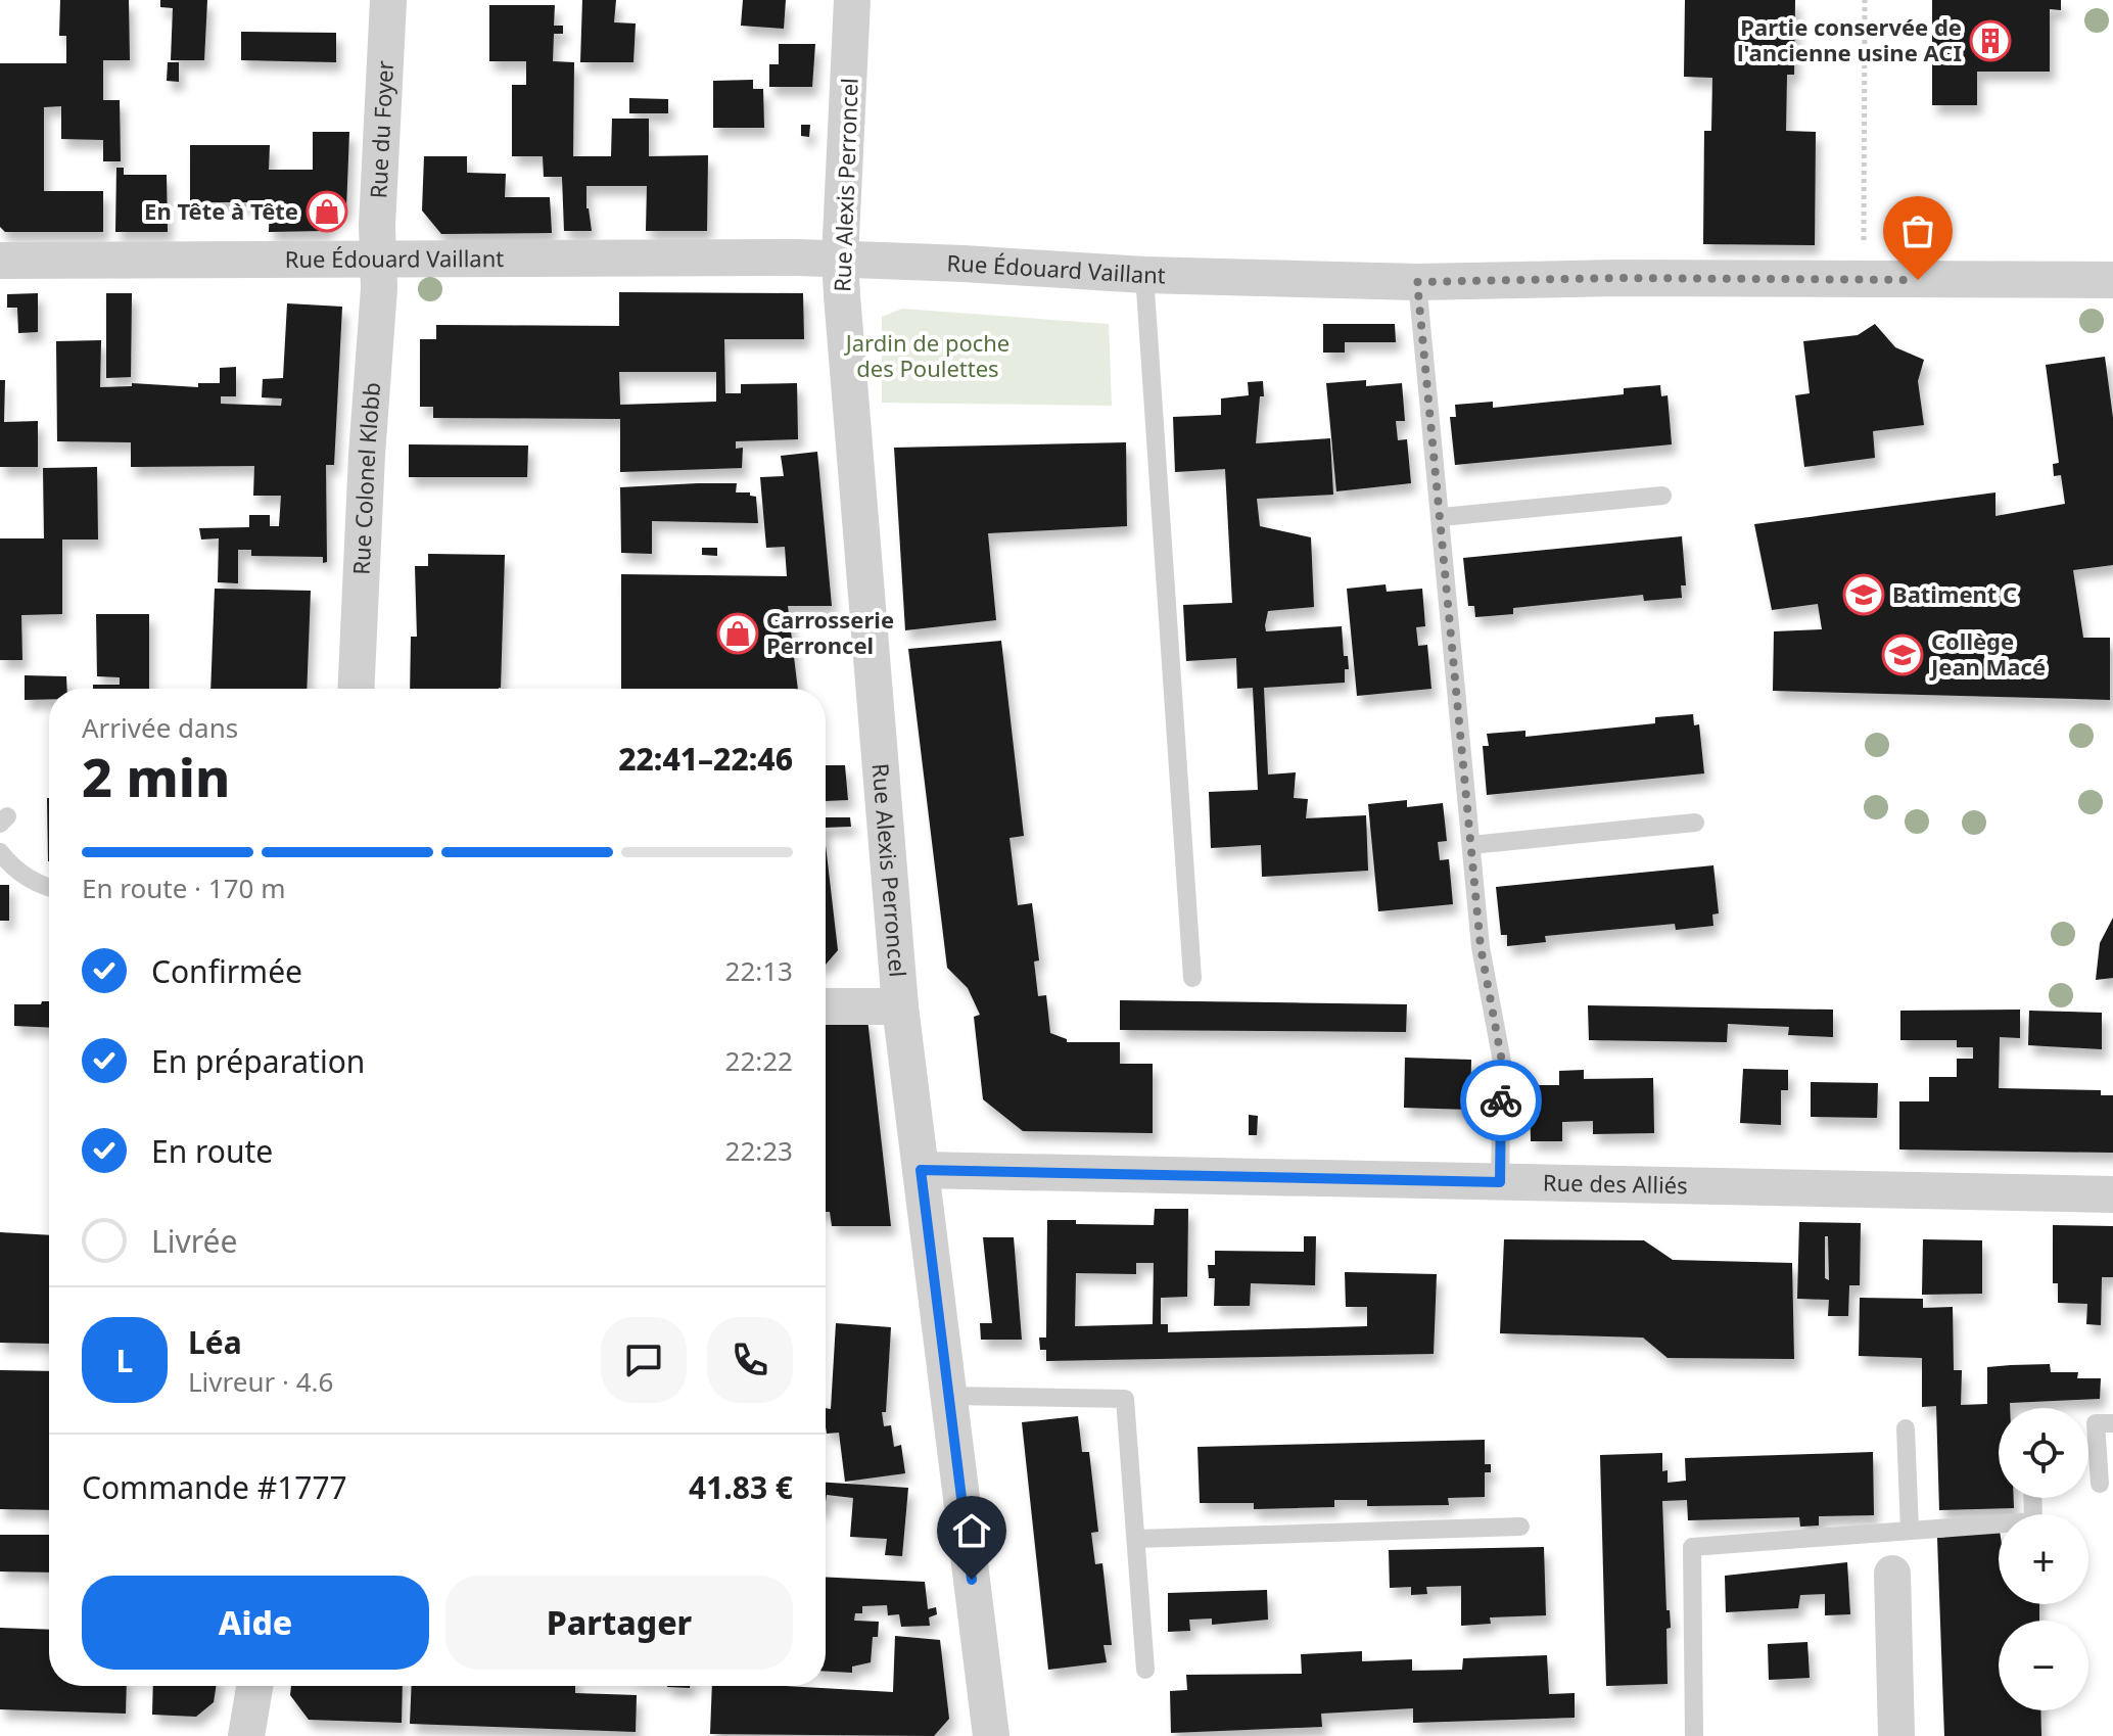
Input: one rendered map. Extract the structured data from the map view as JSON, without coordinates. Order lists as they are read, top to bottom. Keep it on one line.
{"streets":{"street":["Rue du Foyer","Rue Alexis Perroncel","Rue Édouard Vaillant","Rue Colonel Klobb","Rue des Alliés"]},"crossings":[["Rue du Foyer","Rue Édouard Vaillant"],["Rue du Foyer","Rue Colonel Klobb"],["Rue Alexis Perroncel","Rue Édouard Vaillant"],["Rue Alexis Perroncel","Rue des Alliés"],["Rue Édouard Vaillant","Rue Colonel Klobb"]],"parks":["Jardin de poche des Poulettes"],"places":{"building":["Partie conservée de l'ancienne usine ACI"],"shop":["En Tête à Tête","Carrosserie Perroncel"],"school or university":["Batiment C","Collège Jean Macé"]},"page":{"heading":["2 min","Arrivée dans","22:41–22:46"],"panel":["Léa","Livreur · 4.6","Commande #1777","41.83 €"],"bar":"En route · 170 m","list":[["Confirmée","22:13"],["En préparation","22:22"],["En route","22:23"],"Livrée"],"round":"L","map_buttons":["+","−"],"buttons":["Aide","Partager"]}}
